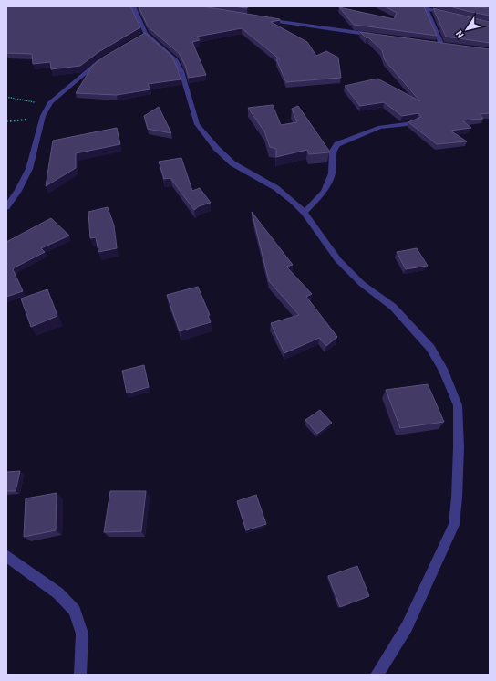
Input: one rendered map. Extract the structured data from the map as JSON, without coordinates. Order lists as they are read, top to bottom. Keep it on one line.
{"north":"bottom left"}
